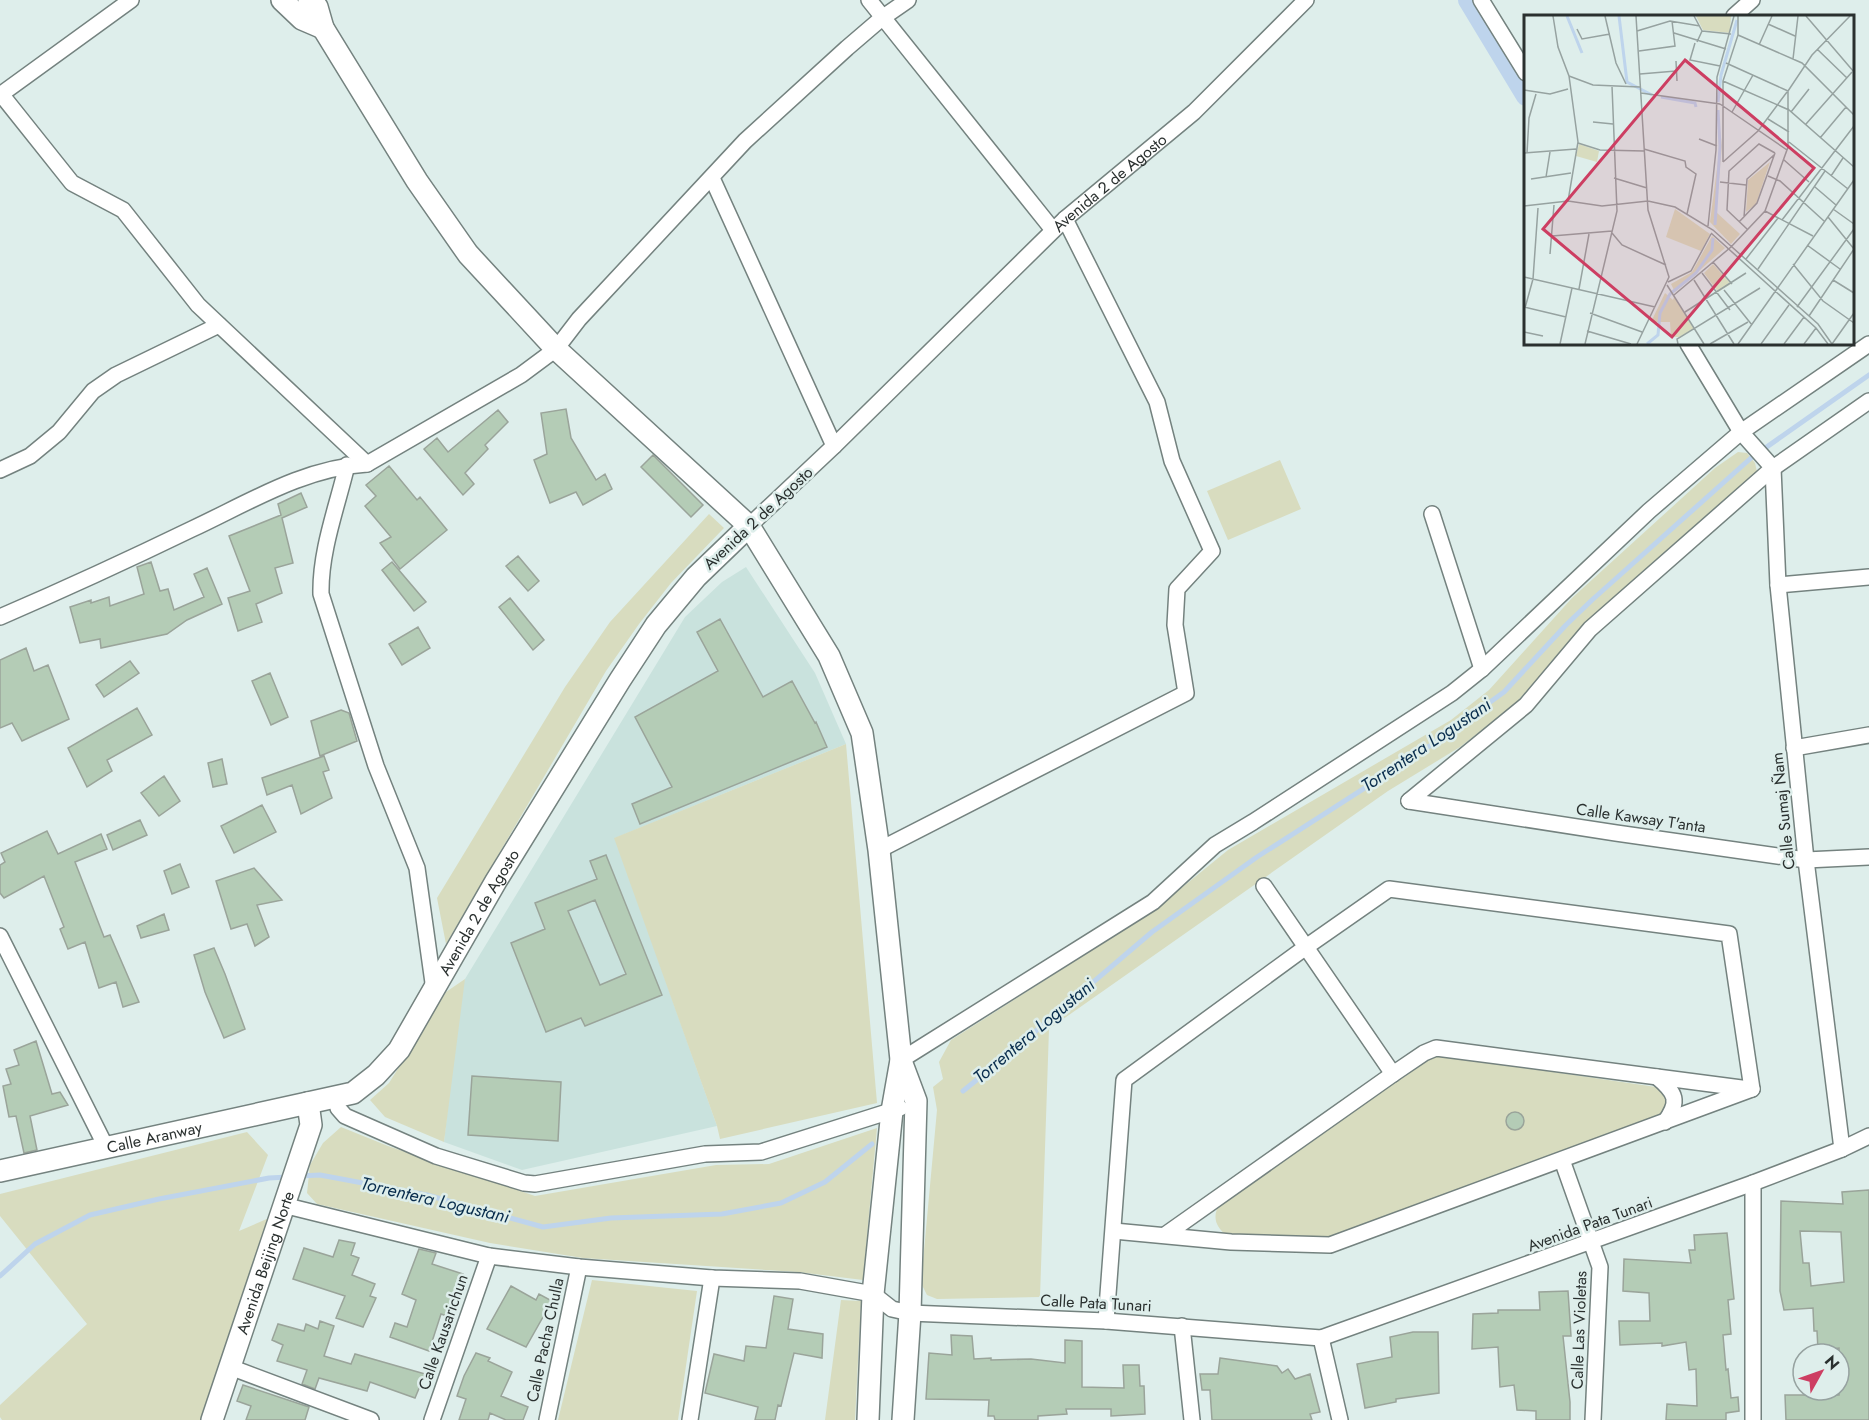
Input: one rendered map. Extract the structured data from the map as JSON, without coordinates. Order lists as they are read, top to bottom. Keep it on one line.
{"streets":{"main road":["Avenida 2 de Agosto","Calle Aranway","Avenida Beijing Norte"],"street":["Calle Sumaj Ñam","Calle Kawsay T'anta","Avenida Pata Tunari","Calle Pata Tunari","Calle Las Violetas","Calle Kausarichun","Calle Pacha Chulla"]},"crossings":[["Avenida 2 de Agosto","Calle Aranway"],["Avenida 2 de Agosto","Avenida Beijing Norte"],["Calle Sumaj Ñam","Calle Kawsay T'anta"],["Calle Sumaj Ñam","Avenida Pata Tunari"],["Calle Aranway","Avenida Beijing Norte"],["Avenida Pata Tunari","Calle Pata Tunari"],["Avenida Pata Tunari","Calle Las Violetas"]],"water":["Torrentera Logustani"],"north":"top right"}
